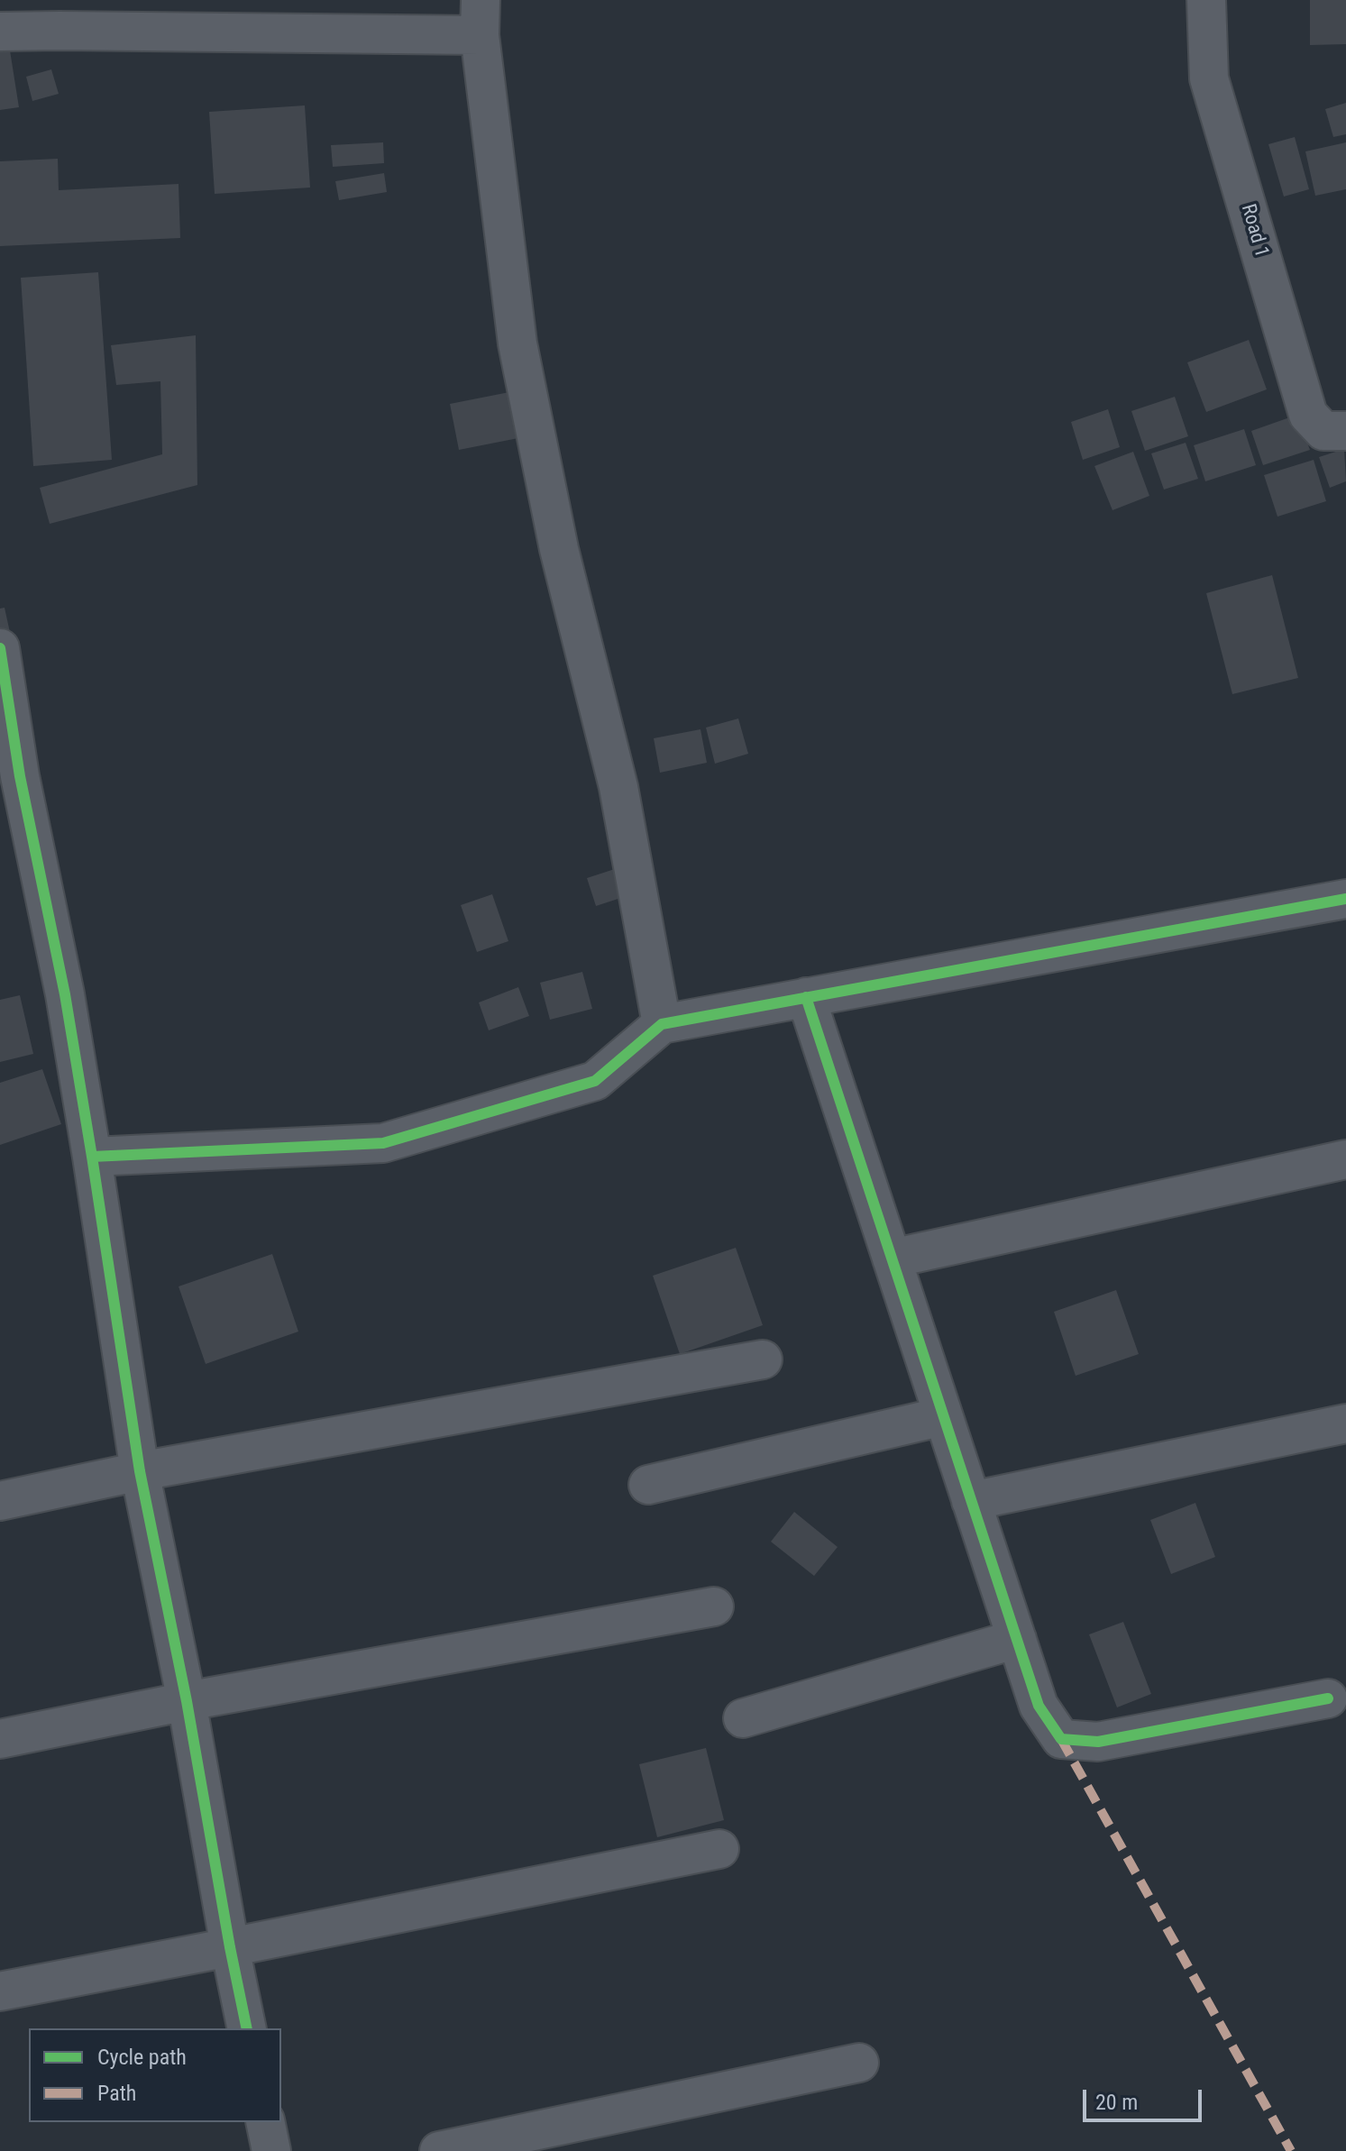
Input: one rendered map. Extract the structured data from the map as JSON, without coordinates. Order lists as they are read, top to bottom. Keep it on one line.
{"streets":{"street":["Road 1"]},"legend":["Cycle path","Path"],"scale_bar":"20 m"}
